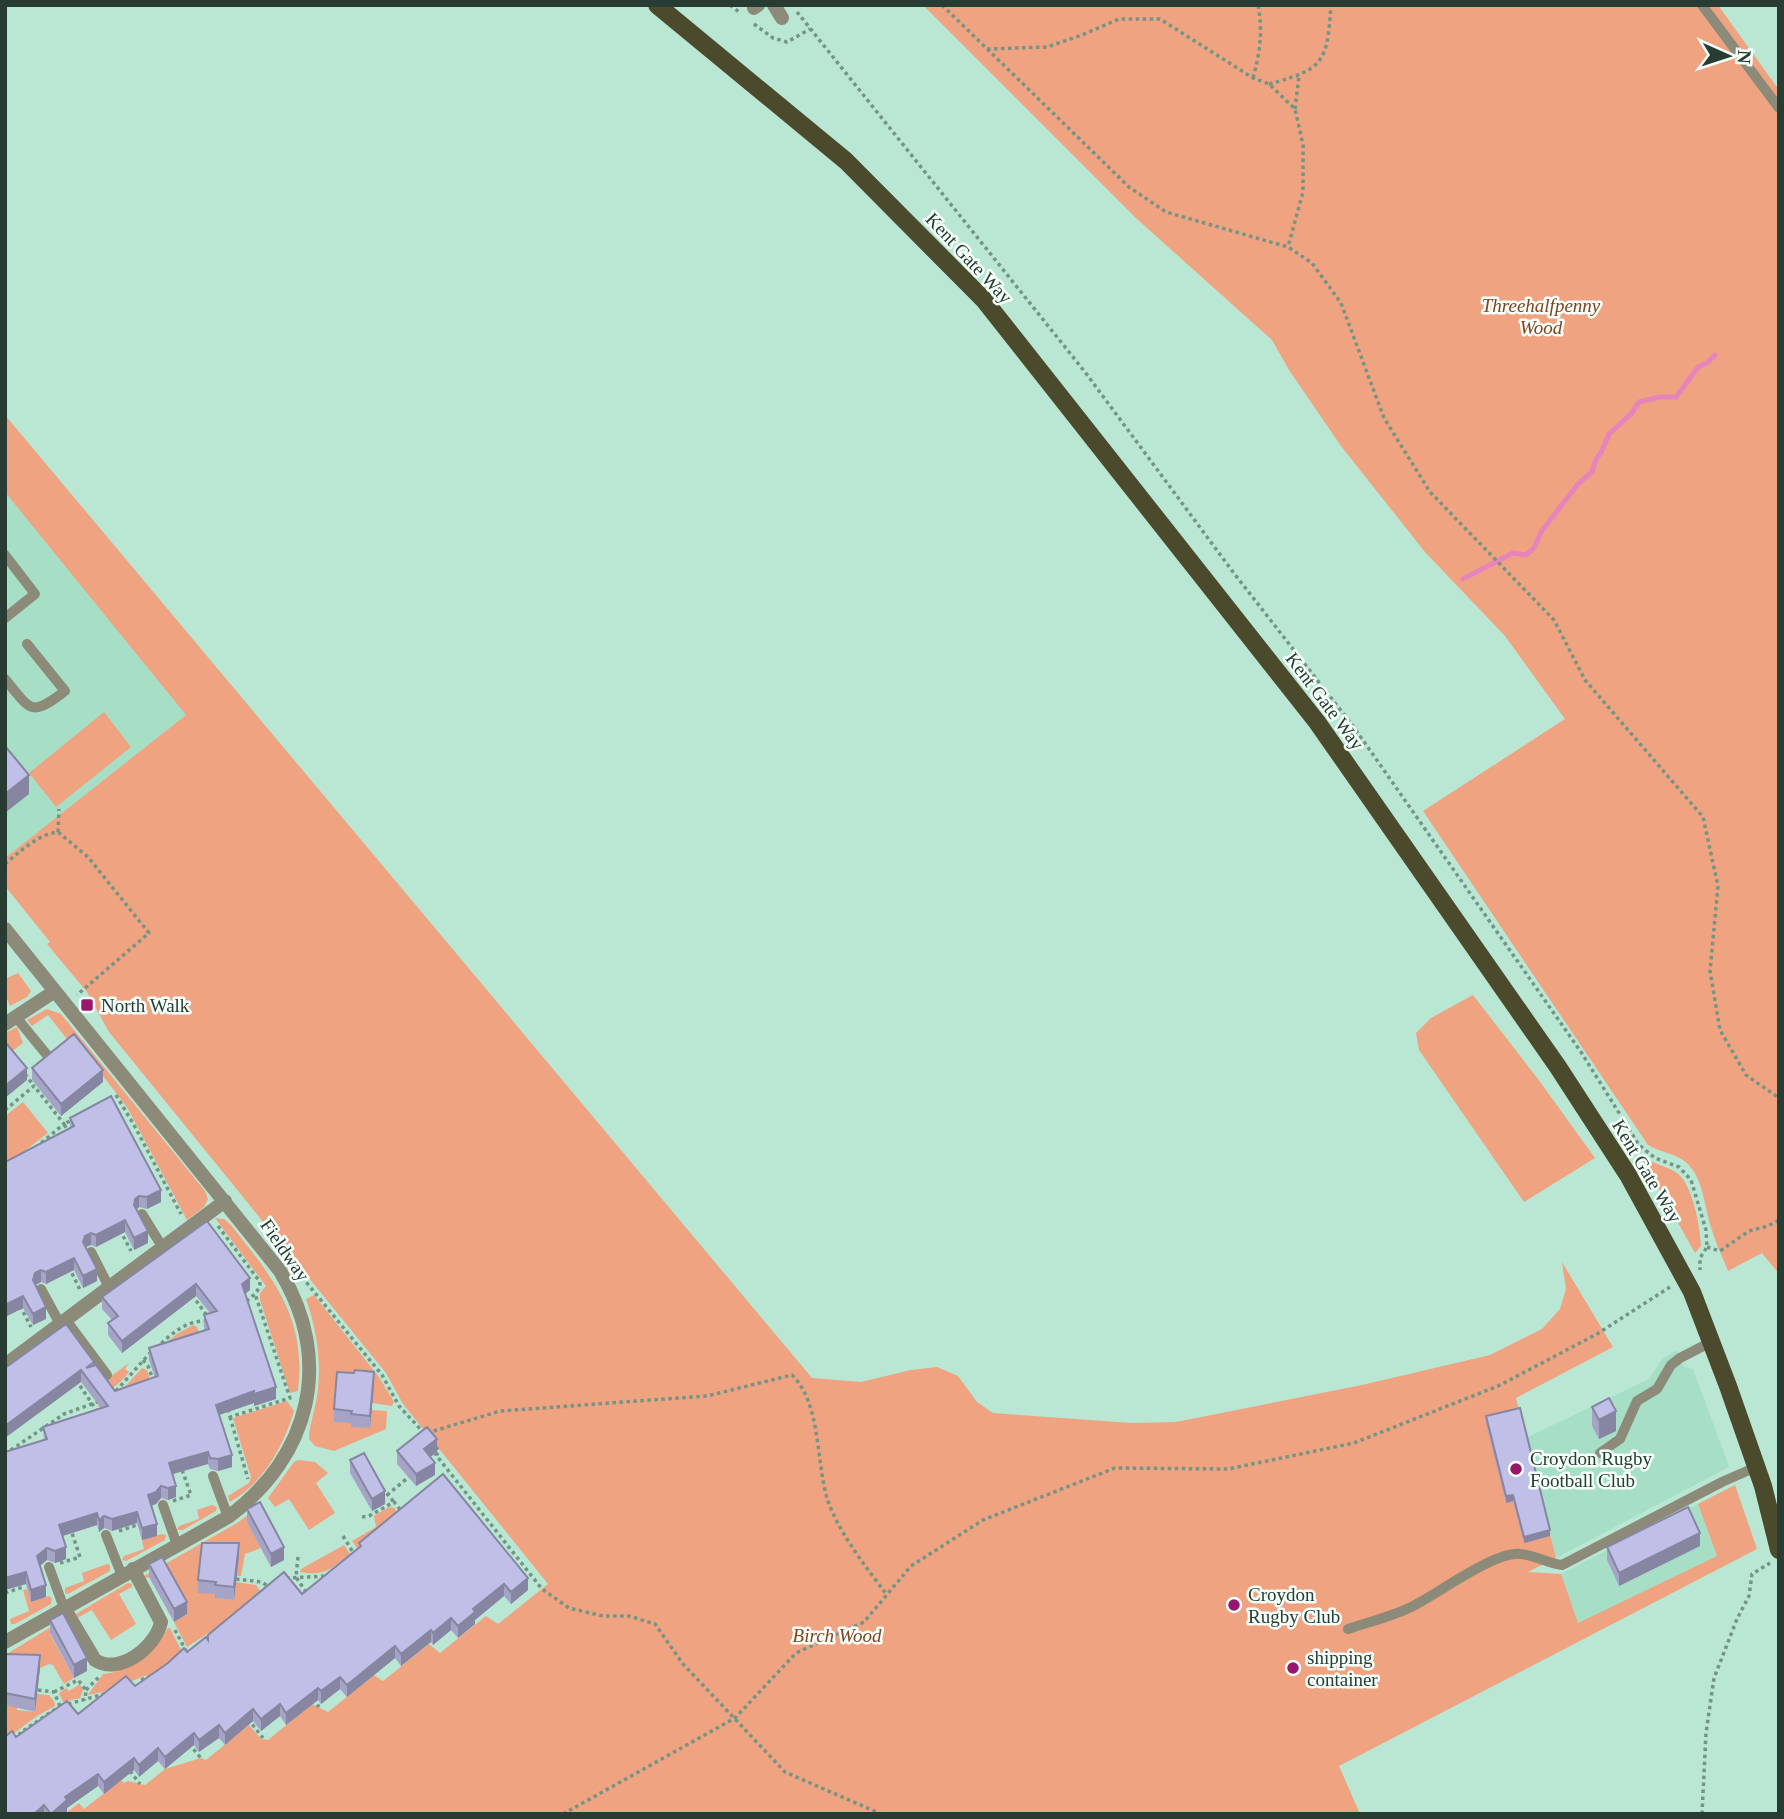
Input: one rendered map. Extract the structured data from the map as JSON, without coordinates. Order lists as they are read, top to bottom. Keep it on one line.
{"streets":{"main road":["Kent Gate Way"],"street":["Fieldway"]},"parks":["Threehalfpenny Wood","Birch Wood"],"places":{"transit":["North Walk"],"other":["Croydon Rugby Football Club","Croydon Rugby Club","shipping container"]},"north":"right"}
